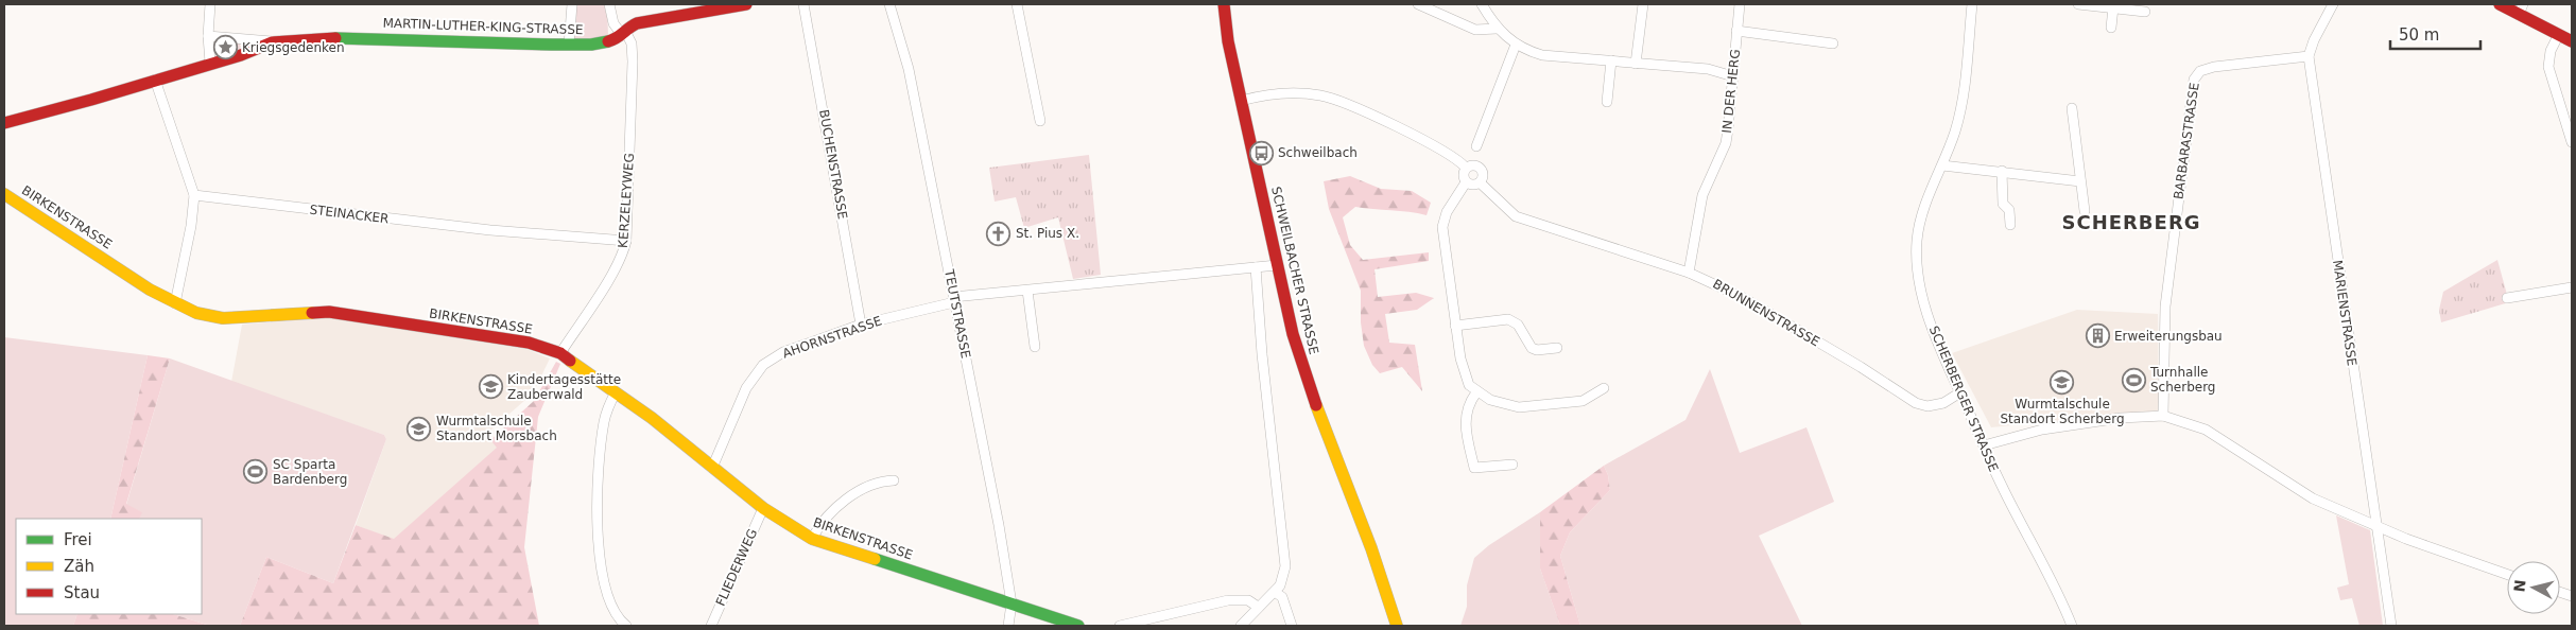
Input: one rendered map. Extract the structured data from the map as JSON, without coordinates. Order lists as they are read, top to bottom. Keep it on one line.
{"streets":{"street":["MARTIN-LUTHER-KING-STRASSE","IN DER HERG","BARBARASTRASSE","BUCHENSTRASSE","KERZELEYWEG","STEINACKER","BIRKENSTRASSE","SCHWEILBACHER STRASSE","BRUNNENSTRASSE","MARIENSTRASSE","TEUTSTRASSE","AHORNSTRASSE","SCHERBERGER STRASSE","FLIEDERWEG"]},"crossings":[["MARTIN-LUTHER-KING-STRASSE","KERZELEYWEG"],["IN DER HERG","BRUNNENSTRASSE"],["BARBARASTRASSE","MARIENSTRASSE"],["BUCHENSTRASSE","AHORNSTRASSE"],["KERZELEYWEG","STEINACKER"],["KERZELEYWEG","BIRKENSTRASSE"],["BIRKENSTRASSE","TEUTSTRASSE"],["BIRKENSTRASSE","AHORNSTRASSE"],["BIRKENSTRASSE","FLIEDERWEG"],["SCHWEILBACHER STRASSE","BRUNNENSTRASSE"],["SCHWEILBACHER STRASSE","AHORNSTRASSE"],["BRUNNENSTRASSE","SCHERBERGER STRASSE"],["TEUTSTRASSE","AHORNSTRASSE"]],"districts":["SCHERBERG"],"places":{"place":["Kriegsgedenken"],"bus stop":["Schweilbach"],"church":["St. Pius X."],"building":["Erweiterungsbau"],"sports":["Turnhalle Scherberg","SC Sparta Bardenberg"],"school or university":["Wurmtalschule Standort Scherberg","Kindertagesstätte Zauberwald","Wurmtalschule Standort Morsbach"]},"legend":["Frei","Zäh","Stau"],"scale_bar":"50 m","north":"left"}
